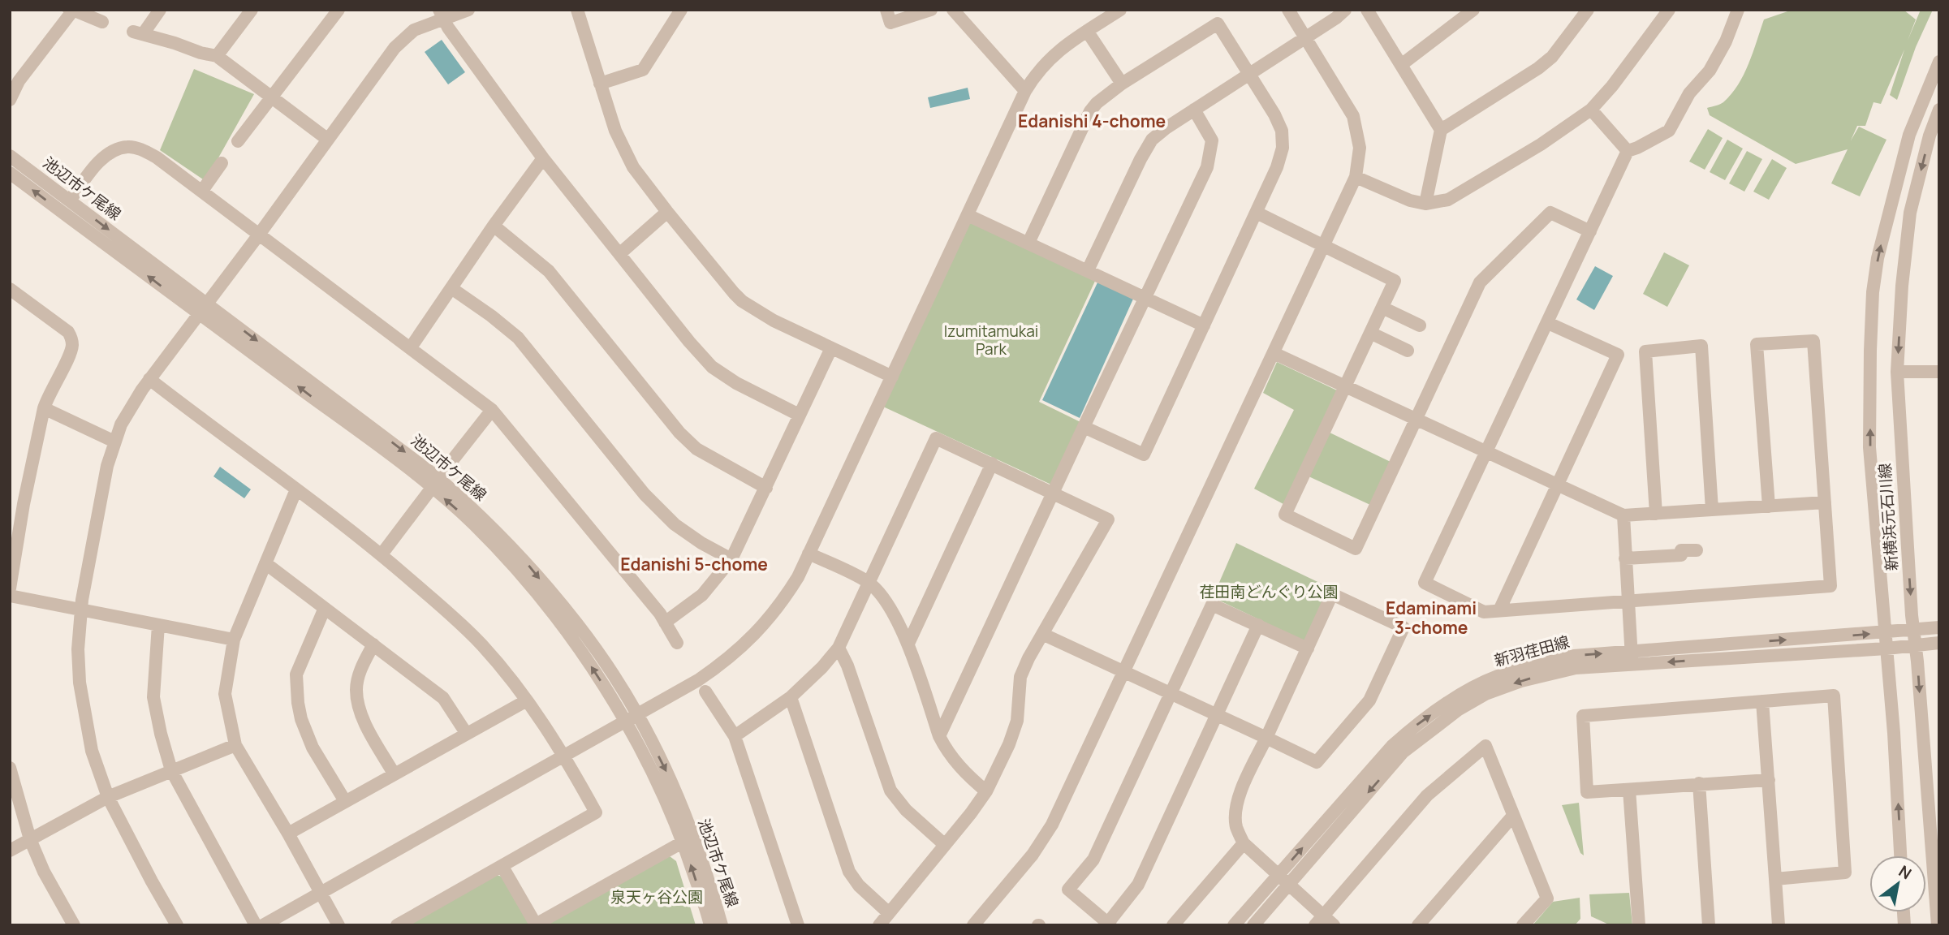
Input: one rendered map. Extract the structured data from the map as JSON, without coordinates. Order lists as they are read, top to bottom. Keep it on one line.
{"streets":{"street":["池辺市ケ尾線","新横浜元石川線","新羽荏田線"]},"crossings":[["新横浜元石川線","新羽荏田線"]],"districts":["Edanishi 4-chome","Edanishi 5-chome","Edaminami 3-chome"],"parks":["Izumitamukai Park","荏田南どんぐり公園","泉天ヶ谷公園"],"north":"top right"}
